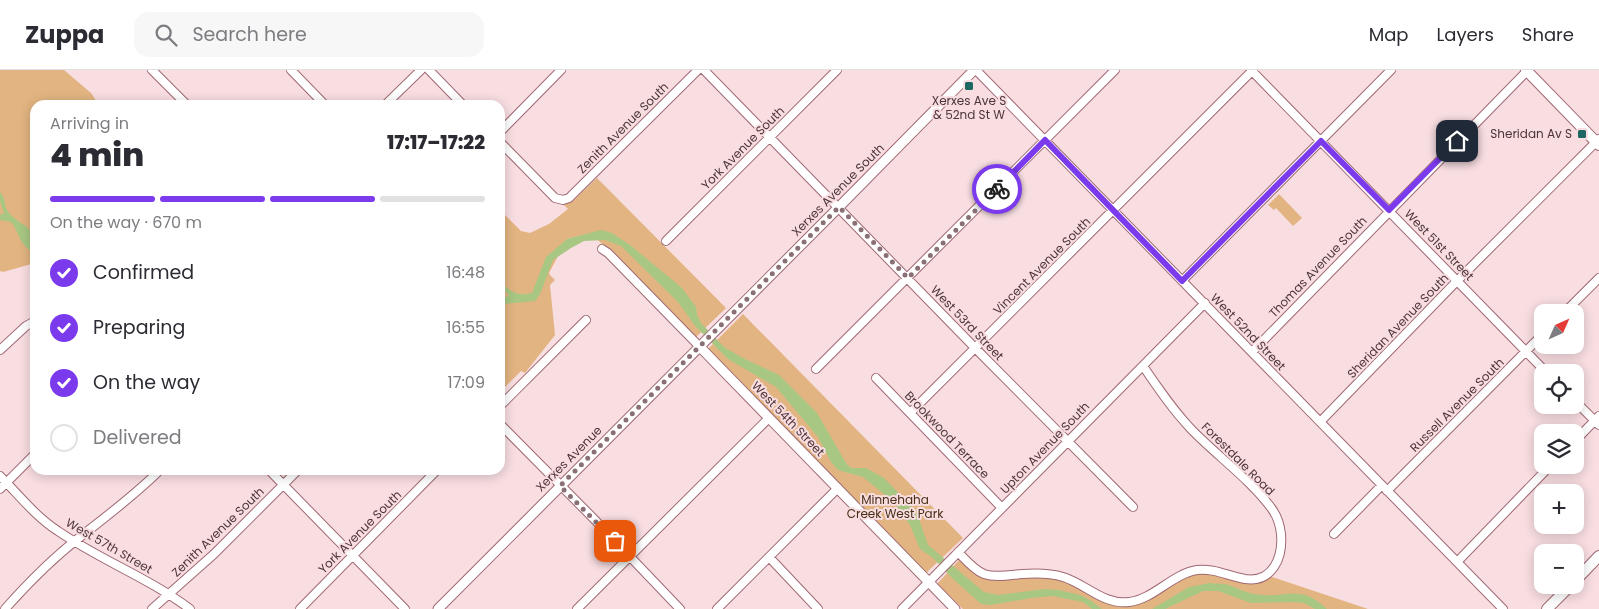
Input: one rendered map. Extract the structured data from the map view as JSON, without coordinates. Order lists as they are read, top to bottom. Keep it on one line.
{"streets":{"street":["Zenith Avenue South","York Avenue South","Xerxes Avenue South","West 51st Street","Vincent Avenue South","Thomas Avenue South","West 53rd Street","Sheridan Avenue South","West 52nd Street","Russell Avenue South","West 54th Street","Brookwood Terrace","Upton Avenue South","Xerxes Avenue","Forestdale Road","West 57th Street"]},"crossings":[["Zenith Avenue South","West 57th Street"],["York Avenue South","West 53rd Street"],["Xerxes Avenue South","West 53rd Street"],["Xerxes Avenue South","West 52nd Street"],["Xerxes Avenue South","Xerxes Avenue"],["West 51st Street","Vincent Avenue South"],["West 51st Street","Thomas Avenue South"],["West 51st Street","Sheridan Avenue South"],["West 51st Street","Russell Avenue South"],["Vincent Avenue South","West 53rd Street"],["Vincent Avenue South","West 52nd Street"],["Vincent Avenue South","Brookwood Terrace"],["Thomas Avenue South","West 52nd Street"],["West 53rd Street","Upton Avenue South"],["Sheridan Avenue South","West 52nd Street"],["West 52nd Street","Russell Avenue South"],["West 52nd Street","Upton Avenue South"],["West 54th Street","Upton Avenue South"],["West 54th Street","Xerxes Avenue"],["Brookwood Terrace","Upton Avenue South"],["Upton Avenue South","Forestdale Road"]],"parks":["Minnehaha Creek West Park"],"places":{"transit":["Xerxes Ave S & 52nd St W","Sheridan Av S"]},"north":"top right","page":{"header":"Zuppa","search":"Search here","nav":["Map","Layers","Share"],"heading":["4 min","Arriving in","17:17–17:22"],"bar":"On the way · 670 m","list":[["Confirmed","16:48"],["Preparing","16:55"],["On the way","17:09"],"Delivered"],"map_buttons":["+","−"]}}
